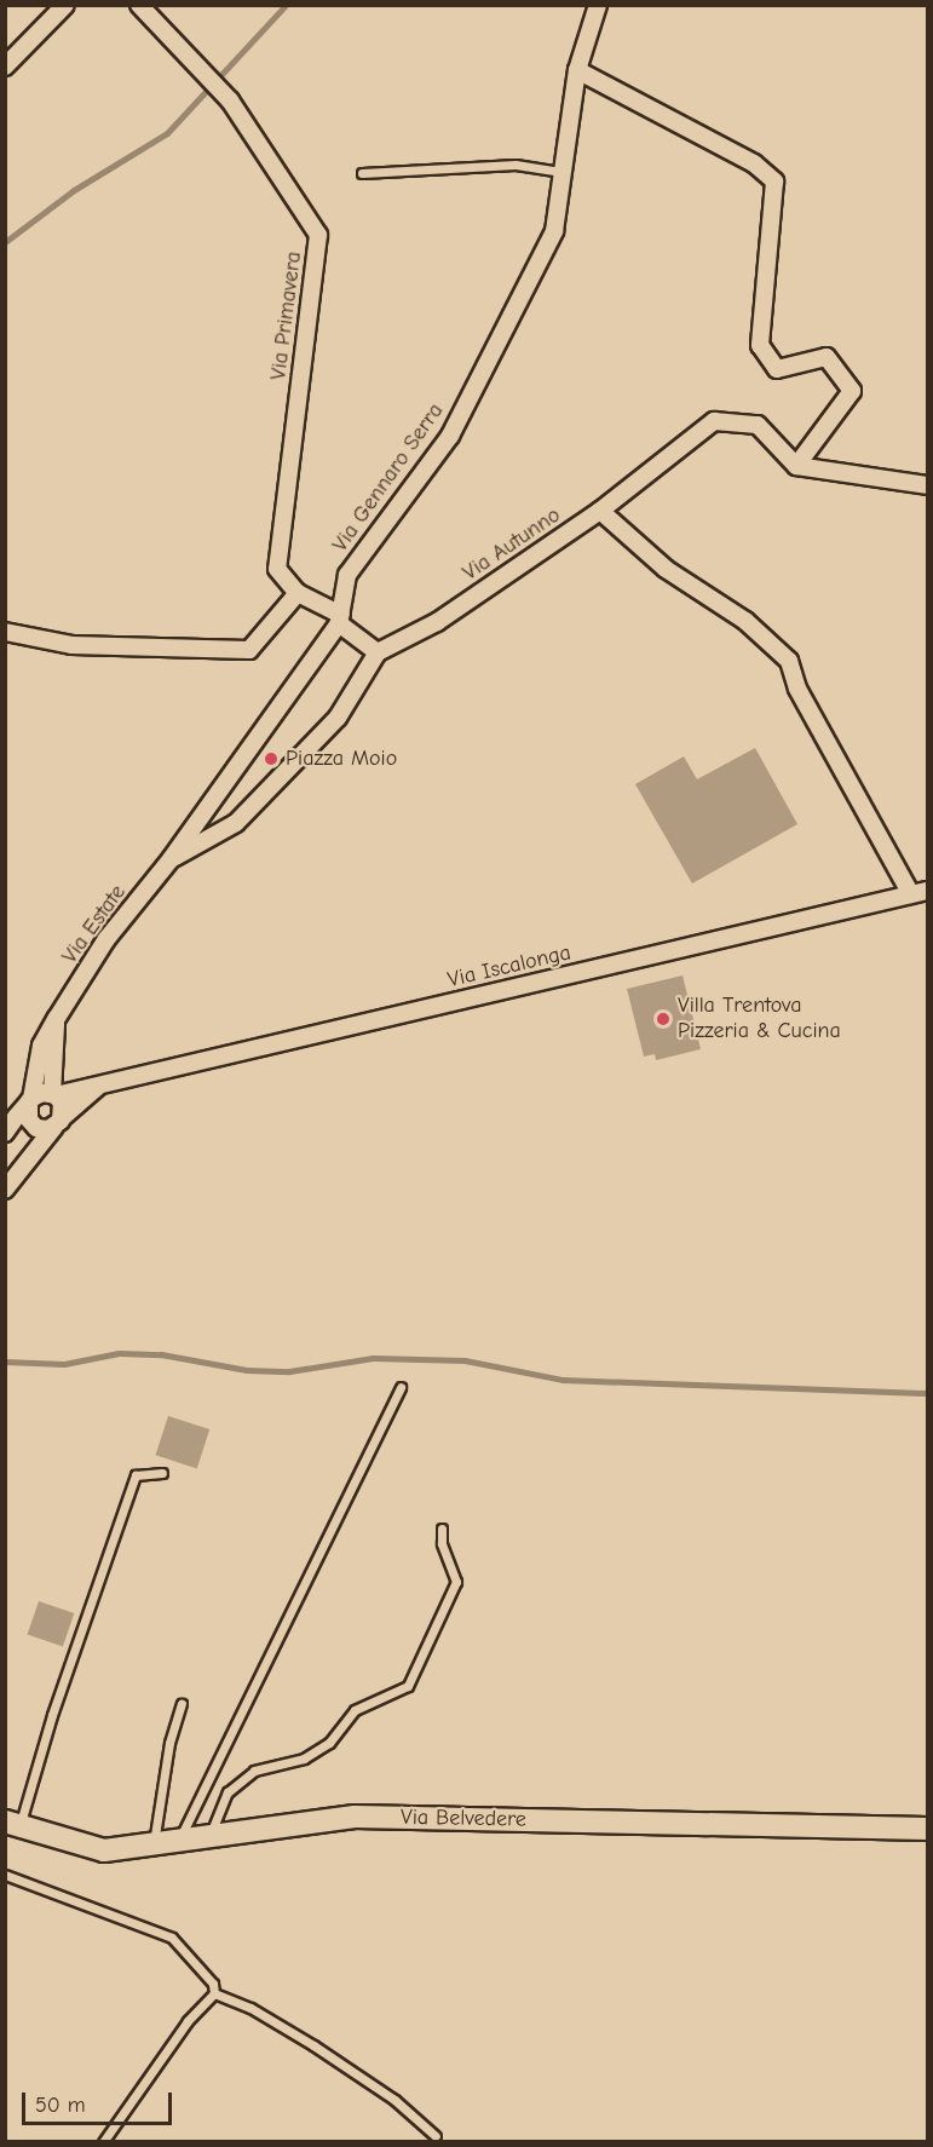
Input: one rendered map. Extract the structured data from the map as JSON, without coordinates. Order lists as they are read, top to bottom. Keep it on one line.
{"streets":{"street":["Via Primavera","Via Gennaro Serra","Via Autunno","Via Estate","Via Iscalonga","Via Belvedere"]},"crossings":[["Via Primavera","Via Gennaro Serra"],["Via Gennaro Serra","Via Estate"],["Via Estate","Via Iscalonga"]],"places":["Piazza Moio","Villa Trentova Pizzeria & Cucina"],"scale_bar":"50 m"}
